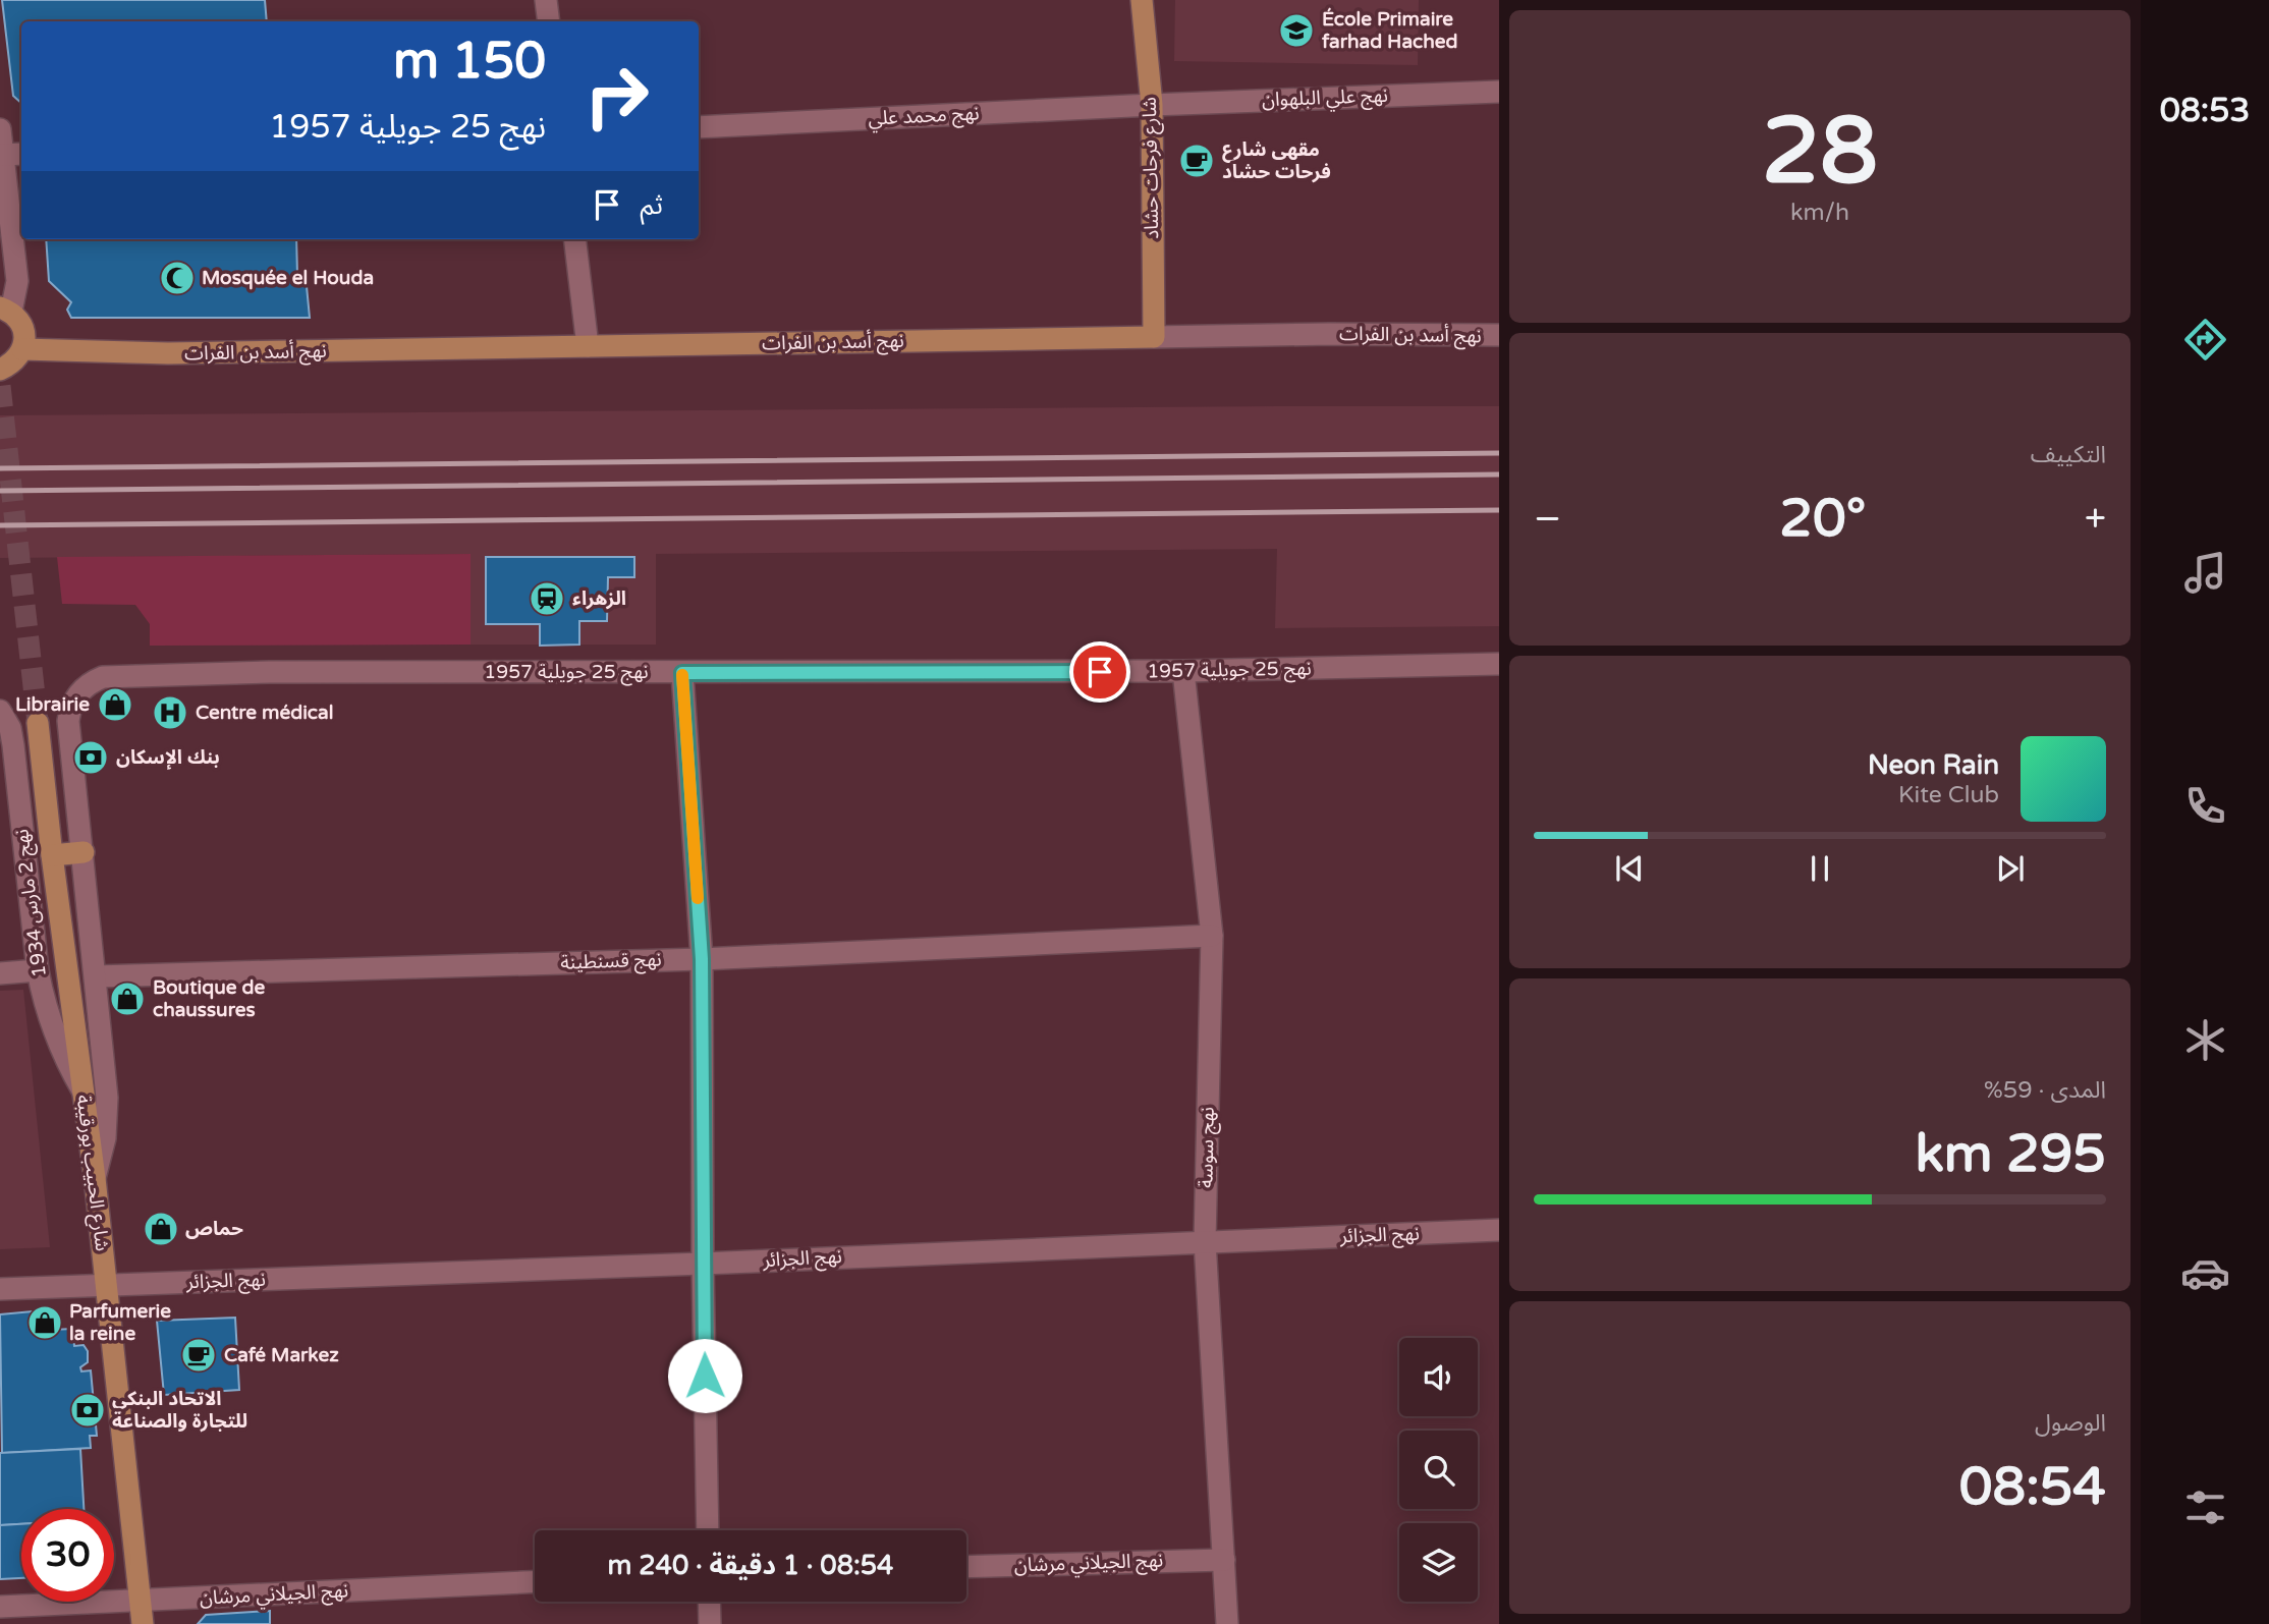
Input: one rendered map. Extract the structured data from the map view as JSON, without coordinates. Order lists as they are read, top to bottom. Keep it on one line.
{"streets":{"main road":["شارع فرحات حشاد","نهج أسد بن الفرات","شارع الحبيب بورقيبة"],"street":["نهج علي البلهوان","نهج محمد علي","نهج 25 جويلية 1957","نهج 2 مارس 1934","نهج قسنطينة","نهج سوسة","نهج الجزائر","نهج الجيلاني مرشان"]},"crossings":[["نهج علي البلهوان","نهج محمد علي"],["نهج علي البلهوان","شارع فرحات حشاد"],["نهج محمد علي","شارع فرحات حشاد"],["شارع فرحات حشاد","نهج أسد بن الفرات"],["نهج 25 جويلية 1957","نهج سوسة"],["نهج 2 مارس 1934","شارع الحبيب بورقيبة"],["نهج قسنطينة","نهج سوسة"],["نهج سوسة","نهج الجزائر"],["نهج سوسة","نهج الجيلاني مرشان"],["شارع الحبيب بورقيبة","نهج الجزائر"],["شارع الحبيب بورقيبة","نهج الجيلاني مرشان"]],"places":{"school or university":["École Primaire farhad Hached"],"cafe":["مقهى شارع فرحات حشاد","Café Markez"],"mosque":["Mosquée el Houda"],"station":["الزهراء"],"shop":["Librairie","Boutique de chaussures","حماص","Parfumerie la reine"],"hospital":["Centre médical"],"bank":["بنك الإسكان","الاتحاد البنكي للتجارة والصناعة"]},"page":{"tabs":"08:53","tile":[["28","km/h"],"التكييف",["المدى · 59%","295 km"],["الوصول","08:54"]],"turn":["150 m","نهج 25 جويلية 1957"],"then":"ثم","heat":["−","20°","+"],"song":["Neon Rain","Kite Club"],"limit":"30","trip":"08:54 · 1 دقيقة · 240 m"}}
